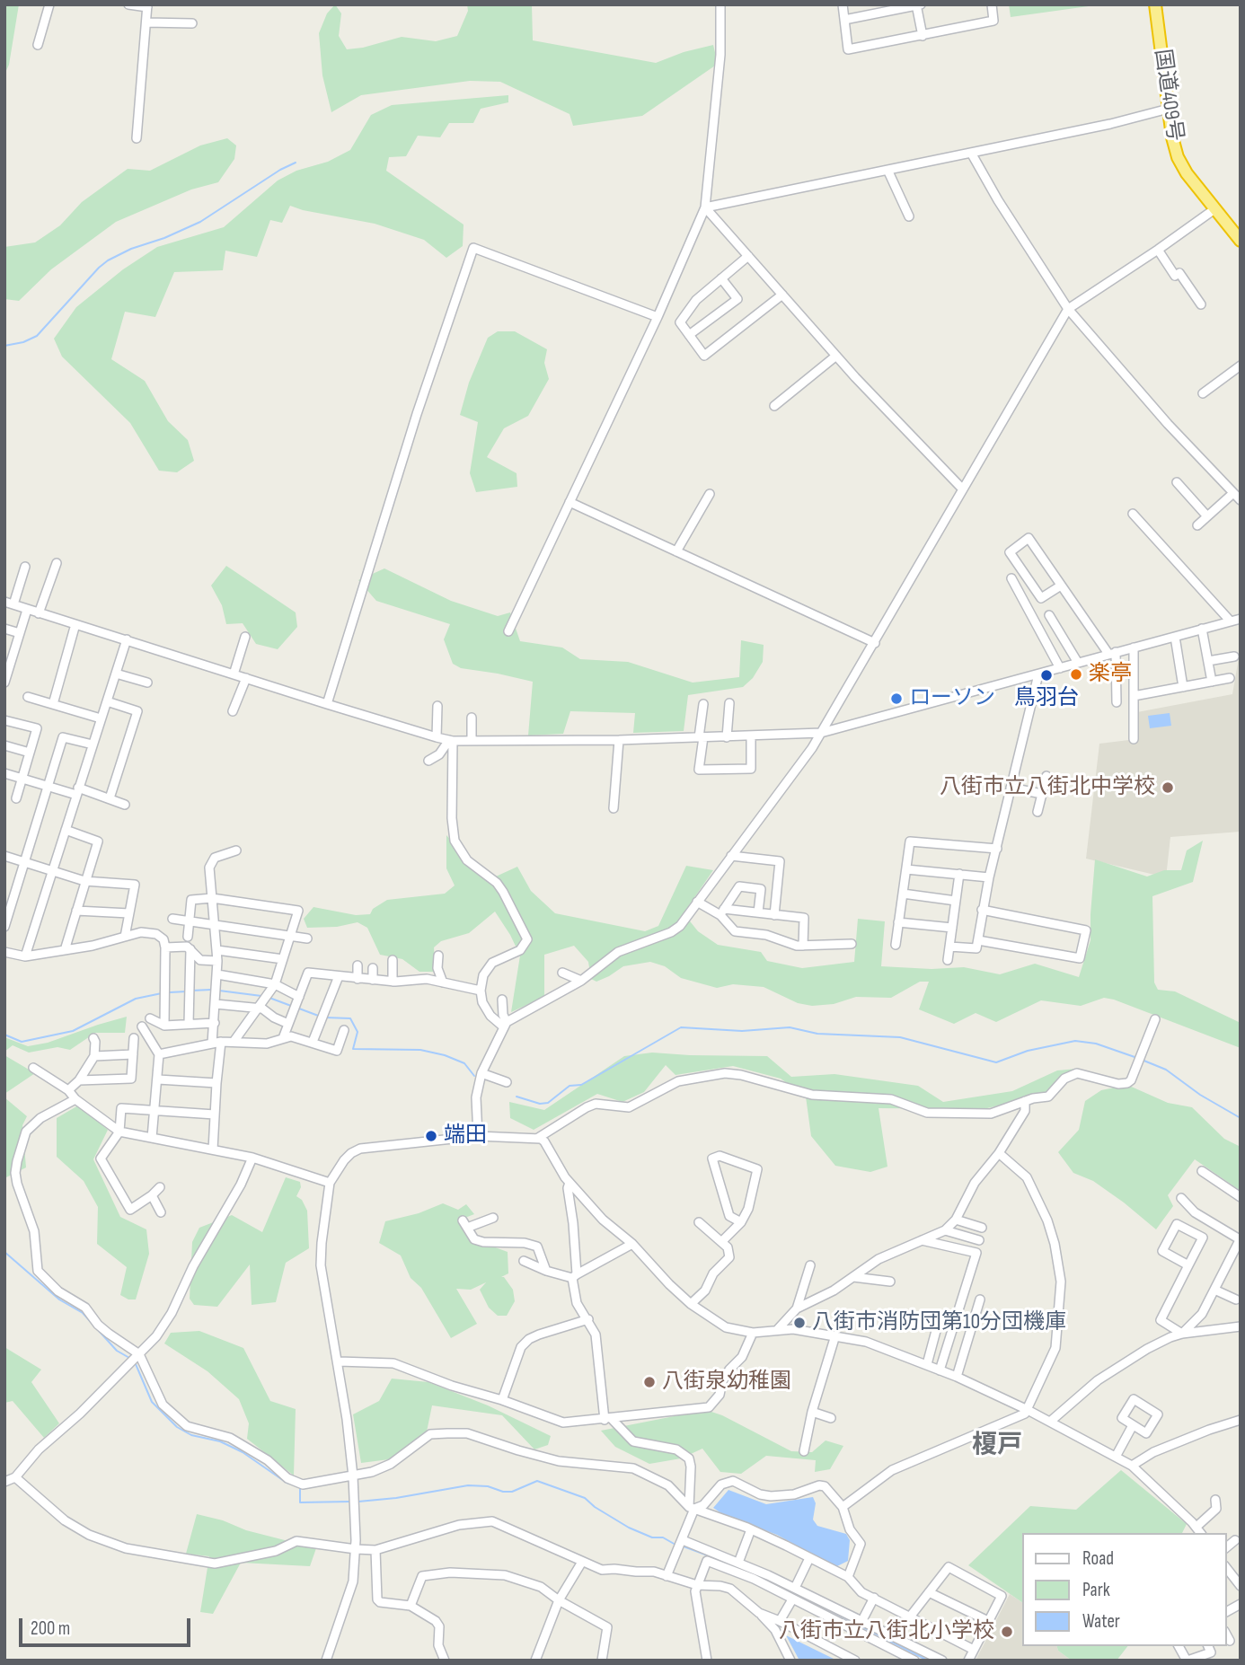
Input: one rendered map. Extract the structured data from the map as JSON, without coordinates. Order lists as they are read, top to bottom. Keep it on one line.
{"streets":{"highway":["国道409号"]},"districts":["榎戸"],"places":["楽亭","鳥羽台","ローソン","八街市立八街北中学校","端田","八街市消防団第10分団機庫","八街泉幼稚園","八街市立八街北小学校"],"legend":["Road","Park","Water"],"scale_bar":"200 m"}
